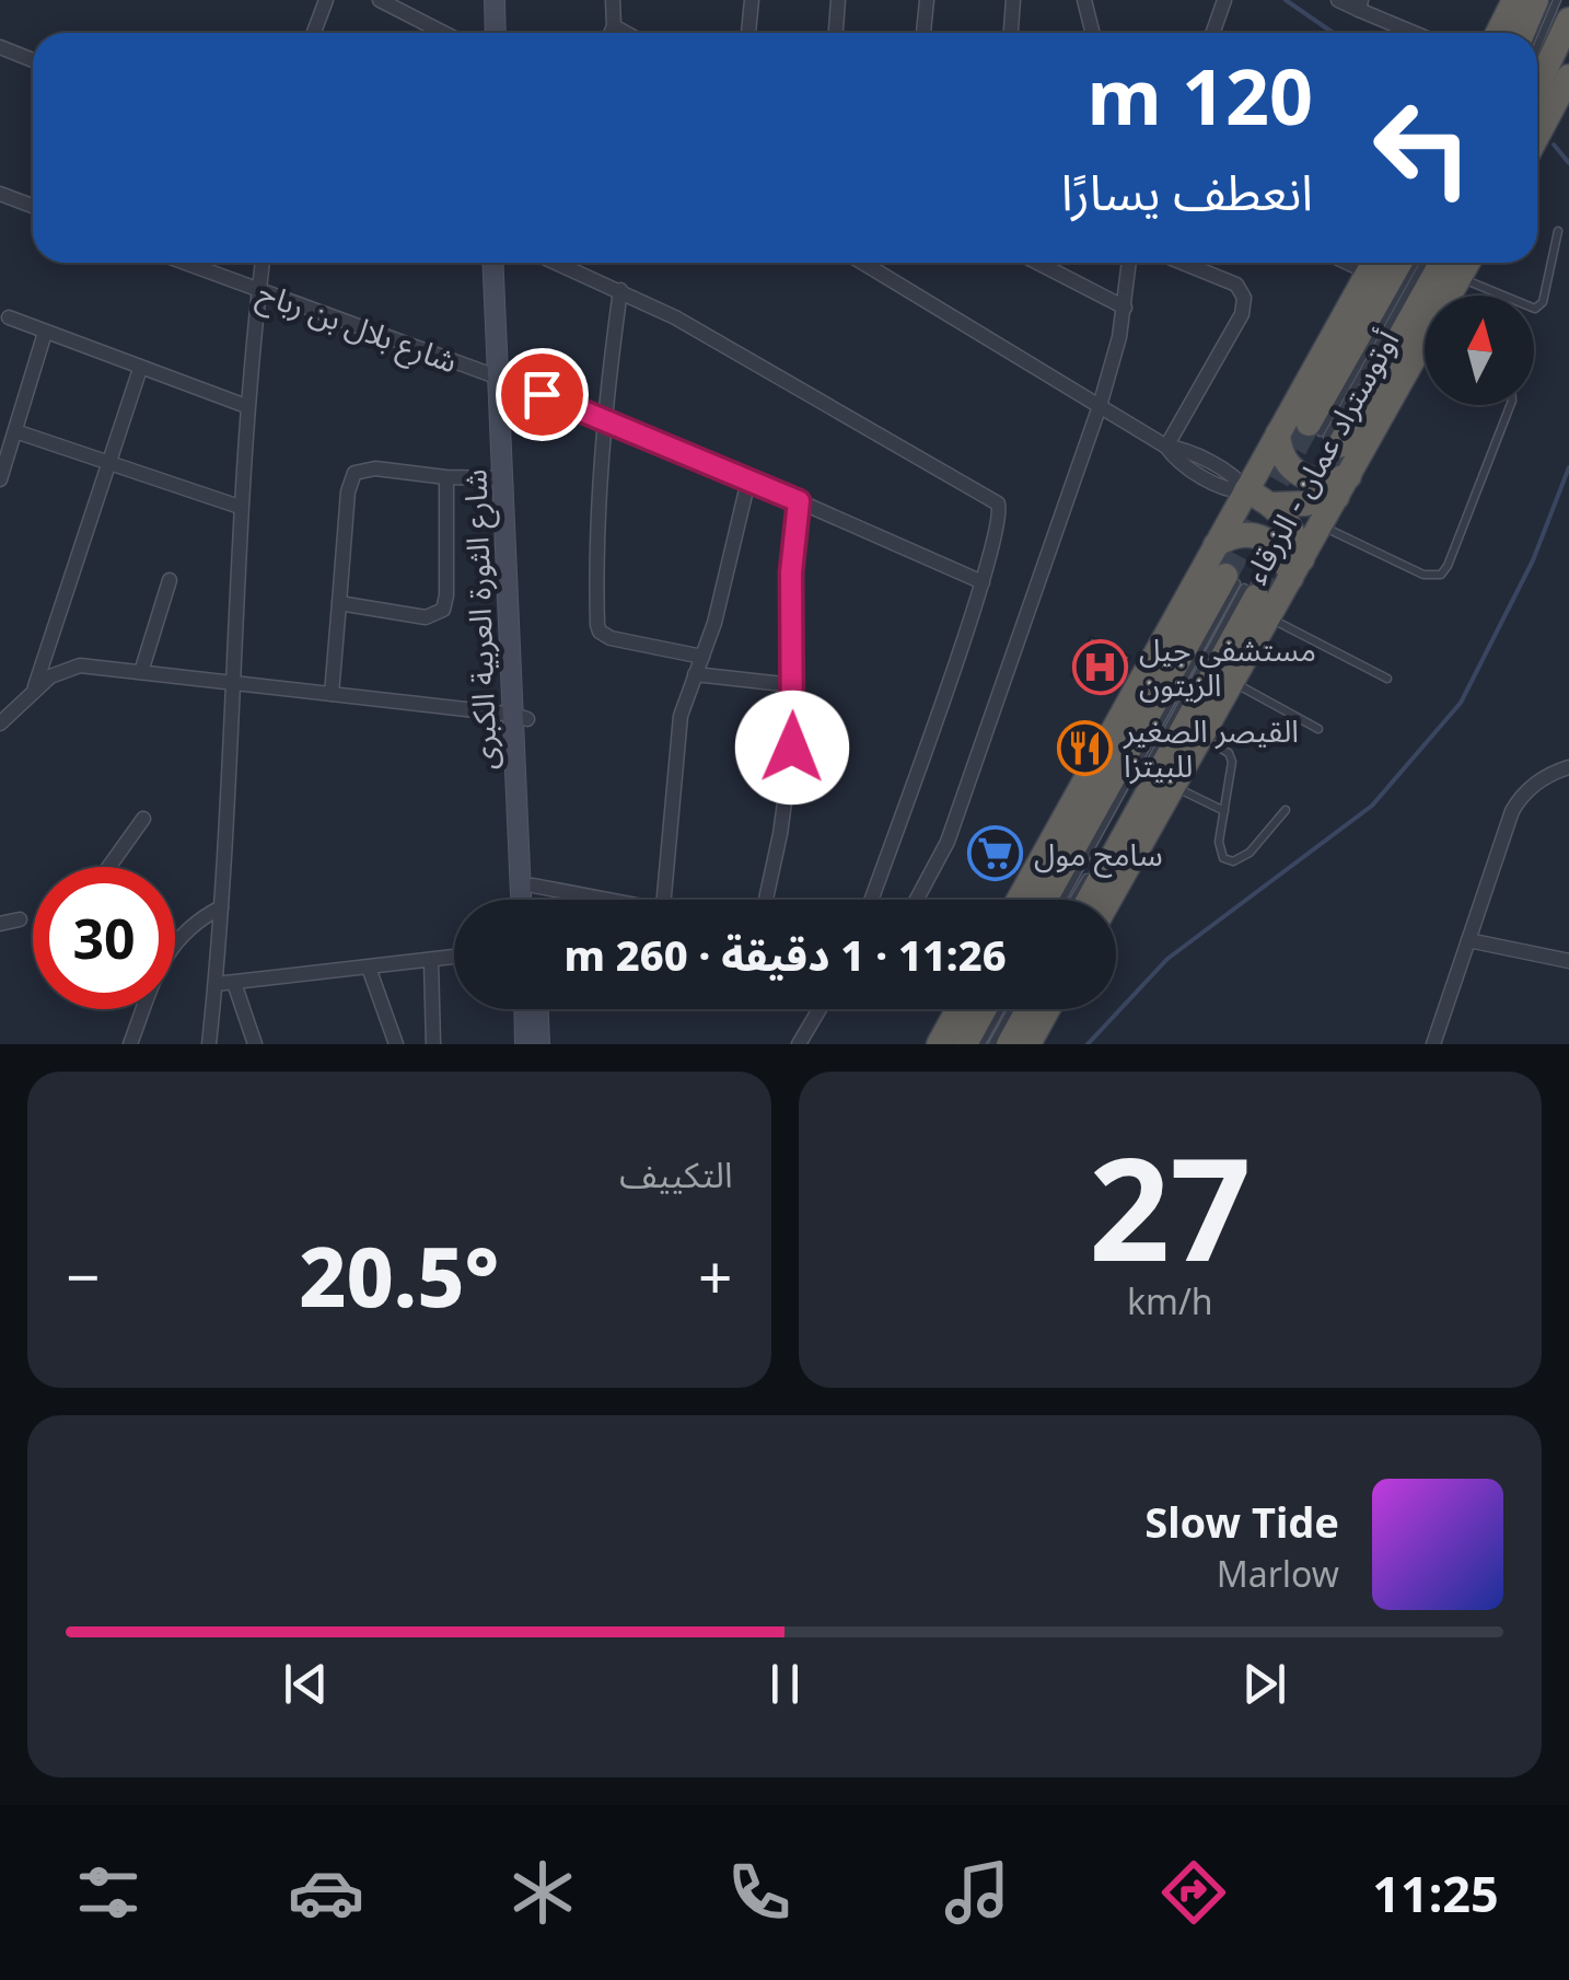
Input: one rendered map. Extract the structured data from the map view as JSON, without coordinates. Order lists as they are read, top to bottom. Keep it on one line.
{"streets":{"highway":["أوتوستراد عمان - الزرقاء"],"main road":["شارع الثورة العربية الكبرى"],"street":["شارع بلال بن رباح"]},"crossings":[["شارع بلال بن رباح","شارع الثورة العربية الكبرى"]],"places":{"hospital":["مستشفى جيل الزيتون"],"restaurant":["القيصر الصغير للبيتزا"],"supermarket":["سامح مول"]},"north":"top","page":{"turn":["120 m","انعطف يسارًا"],"limit":"30","trip":"11:26 · 1 دقيقة · 260 m","tile":[["27","km/h"],"التكييف"],"heat":["−","20.5°","+"],"song":["Slow Tide","Marlow"],"tabs":"11:25"}}
